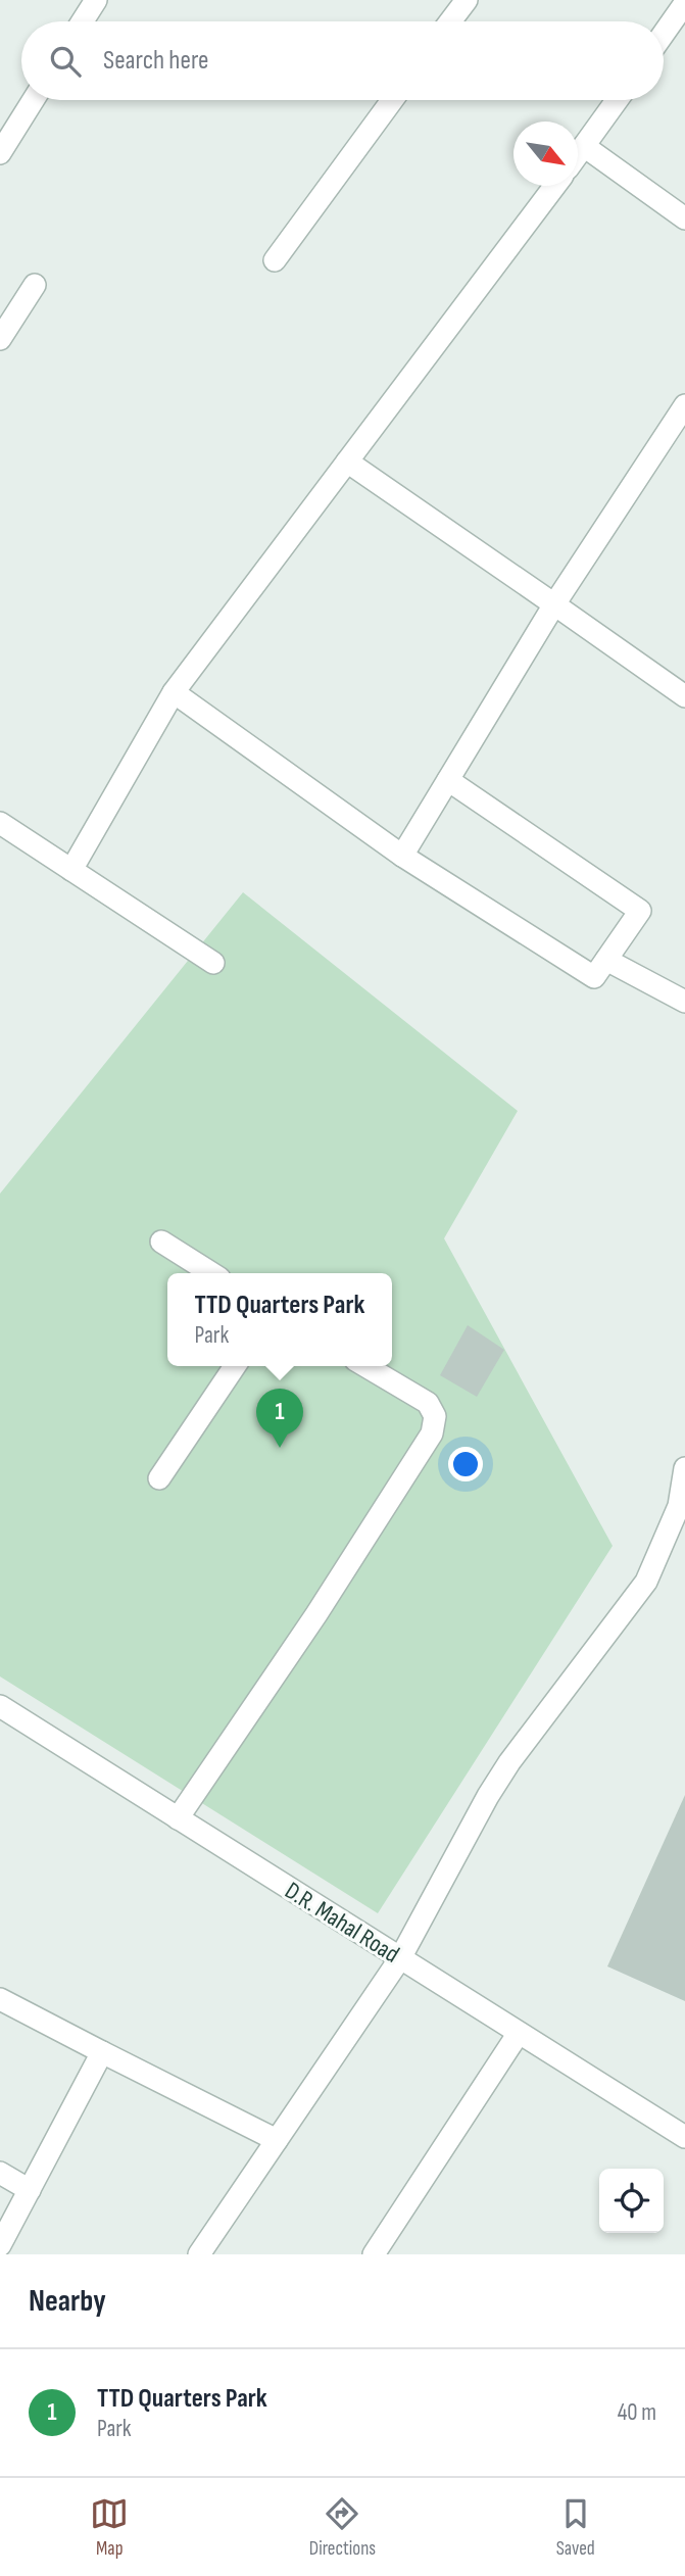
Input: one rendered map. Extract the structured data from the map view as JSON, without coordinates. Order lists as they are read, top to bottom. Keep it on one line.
{"streets":{"street":["D.R. Mahal Road"]},"north":"bottom right","page":{"search":"Search here","popup":["TTD Quarters Park","Park"],"pins":"1","heading":"Nearby","list":[{"mark":"1","name":"TTD Quarters Park","note":"Park","value":"40 m"}],"nav":["Map","Directions","Saved"]}}
